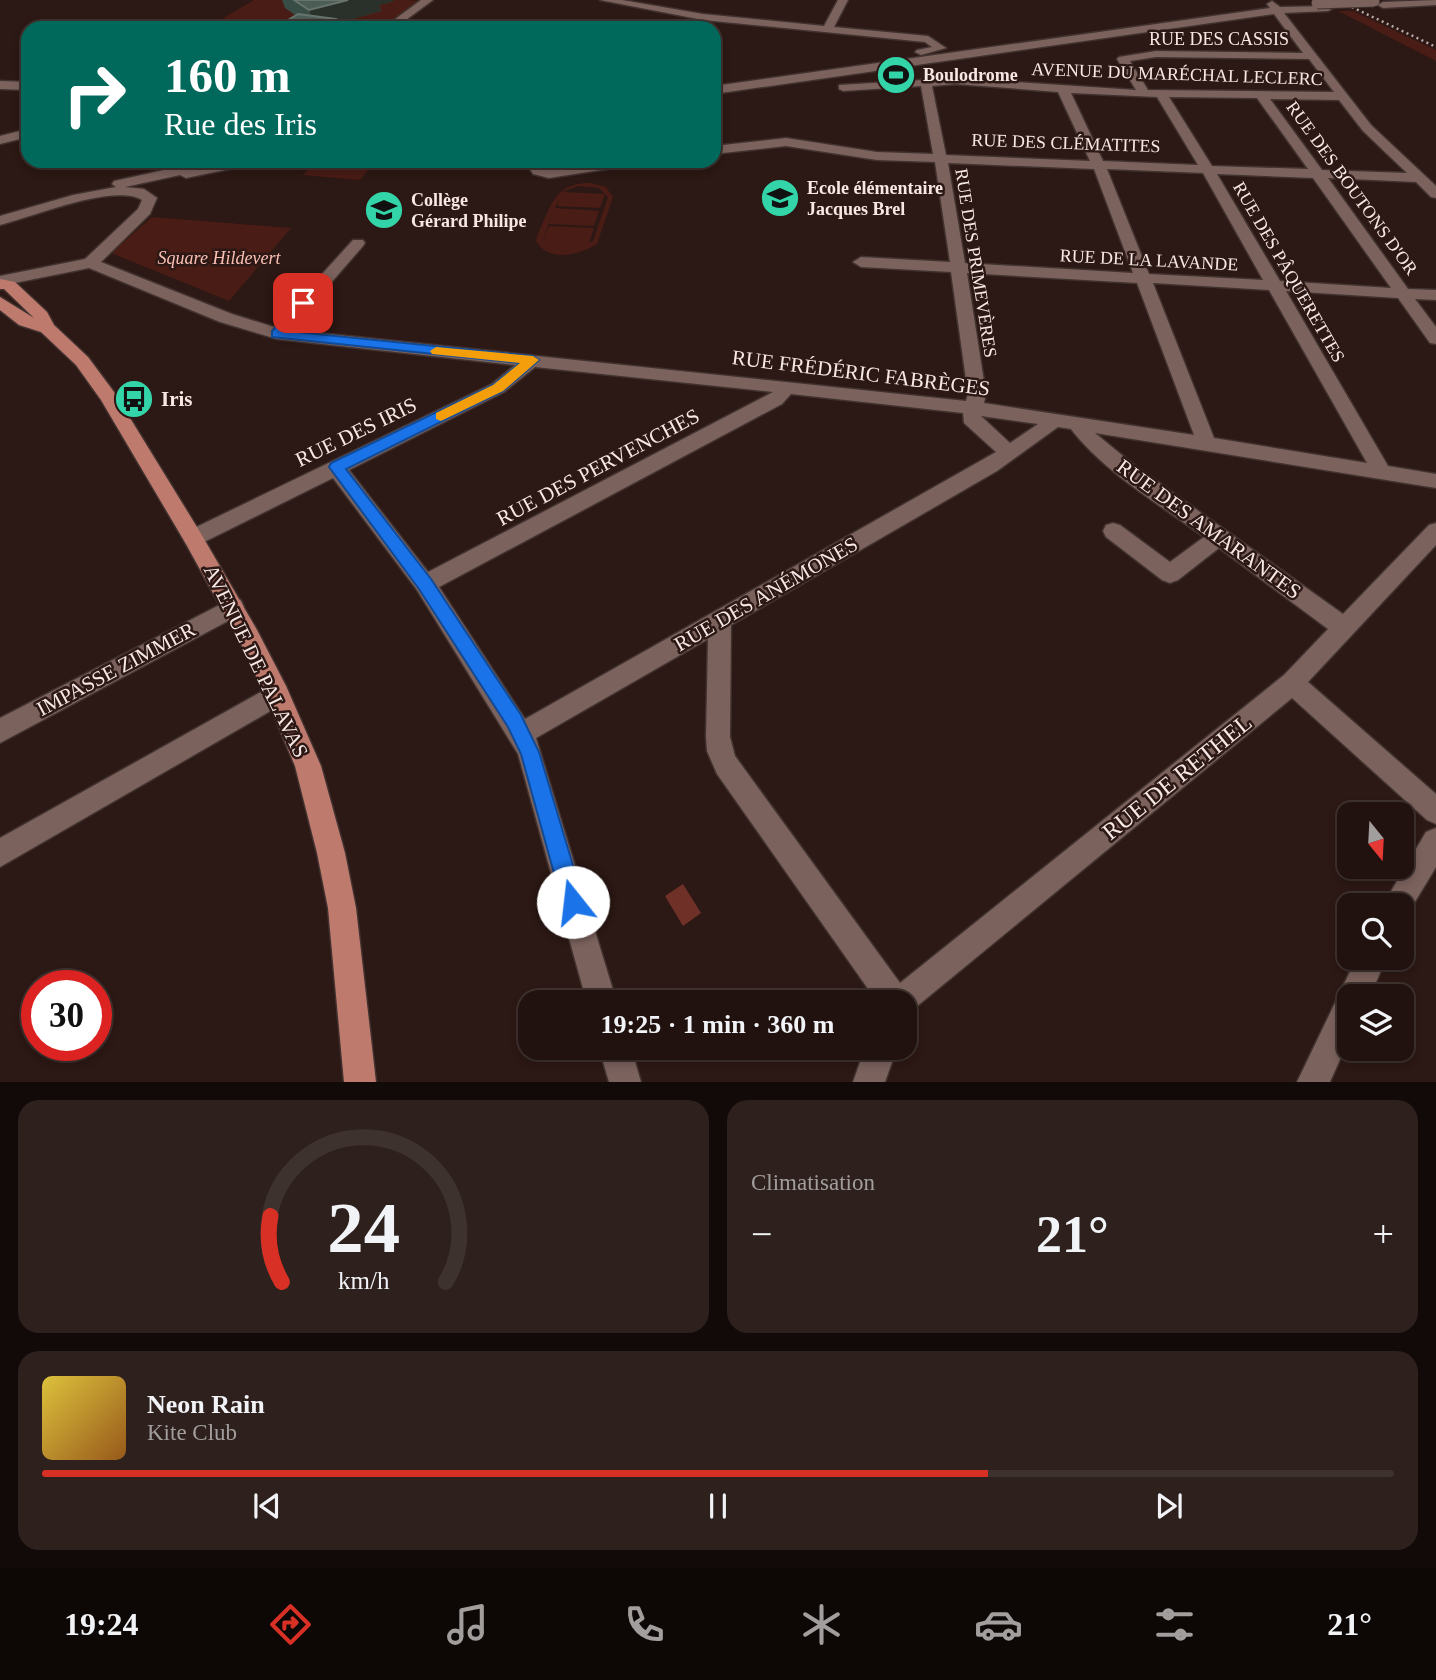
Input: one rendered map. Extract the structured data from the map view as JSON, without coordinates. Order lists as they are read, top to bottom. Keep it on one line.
{"streets":{"main road":["AVENUE DE PALAVAS"],"street":["RUE DES CASSIS","AVENUE DU MARÉCHAL LECLERC","RUE DES CLÉMATITES","RUE DES BOUTONS D'OR","RUE DE LA LAVANDE","RUE DES PRIMEVÈRES","RUE DES PÂQUERETTES","RUE FRÉDÉRIC FABRÈGES","RUE DES IRIS","RUE DES PERVENCHES","RUE DES AMARANTES","RUE DES ANÉMONES","IMPASSE ZIMMER","RUE DE RETHEL"]},"crossings":[["RUE DES CASSIS","AVENUE DU MARÉCHAL LECLERC"],["RUE DES CASSIS","RUE DES PÂQUERETTES"],["AVENUE DU MARÉCHAL LECLERC","RUE DES BOUTONS D'OR"],["AVENUE DU MARÉCHAL LECLERC","RUE DES PRIMEVÈRES"],["AVENUE DU MARÉCHAL LECLERC","RUE DES PÂQUERETTES"],["RUE DES CLÉMATITES","RUE DES BOUTONS D'OR"],["RUE DES CLÉMATITES","RUE DES PRIMEVÈRES"],["RUE DES CLÉMATITES","RUE DES PÂQUERETTES"],["RUE DES BOUTONS D'OR","RUE DE LA LAVANDE"],["RUE DE LA LAVANDE","RUE DES PRIMEVÈRES"],["RUE DE LA LAVANDE","RUE DES PÂQUERETTES"],["RUE DES PRIMEVÈRES","RUE FRÉDÉRIC FABRÈGES"],["RUE DES PÂQUERETTES","RUE FRÉDÉRIC FABRÈGES"],["RUE FRÉDÉRIC FABRÈGES","RUE DES IRIS"],["RUE FRÉDÉRIC FABRÈGES","RUE DES PERVENCHES"],["RUE FRÉDÉRIC FABRÈGES","RUE DES AMARANTES"],["RUE FRÉDÉRIC FABRÈGES","RUE DES ANÉMONES"],["RUE DES IRIS","AVENUE DE PALAVAS"],["RUE DES AMARANTES","RUE DE RETHEL"],["AVENUE DE PALAVAS","IMPASSE ZIMMER"]],"parks":["Square Hildevert"],"places":{"sports":["Boulodrome"],"school or university":["Ecole élémentaire Jacques Brel","Collège Gérard Philipe"],"bus stop":["Iris"]},"north":"bottom","page":{"turn":["160 m","Rue des Iris"],"limit":"30","trip":"19:25 · 1 min · 360 m","tile":"Climatisation","heat":["−","21°","+"],"song":["Neon Rain","Kite Club"],"tabs":["19:24","21°"],"gauge":["24","km/h"]}}
